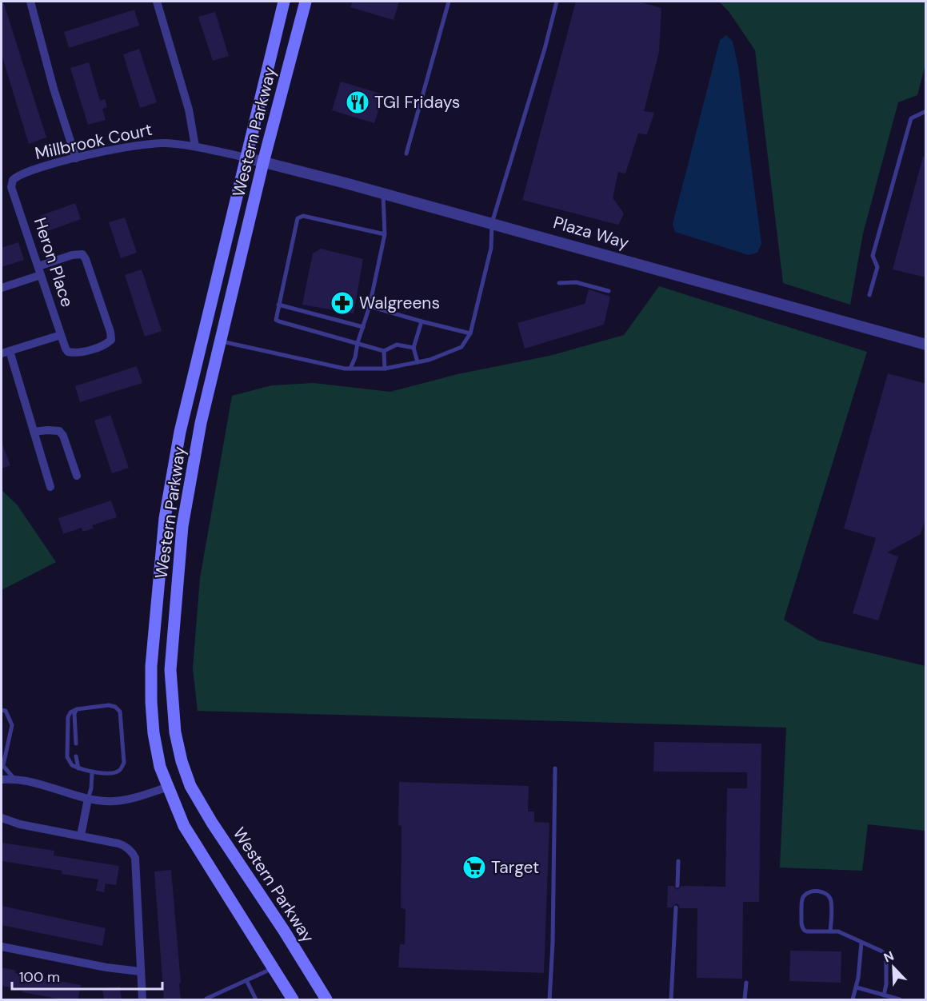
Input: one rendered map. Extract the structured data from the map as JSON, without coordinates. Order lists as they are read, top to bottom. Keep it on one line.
{"streets":{"main road":["Western Parkway"],"street":["Millbrook Court","Plaza Way","Heron Place"]},"crossings":[["Western Parkway","Millbrook Court"],["Western Parkway","Plaza Way"],["Millbrook Court","Plaza Way"],["Millbrook Court","Heron Place"]],"places":{"restaurant":["TGI Fridays"],"pharmacy":["Walgreens"],"supermarket":["Target"]},"scale_bar":"100 m","north":"top left"}
